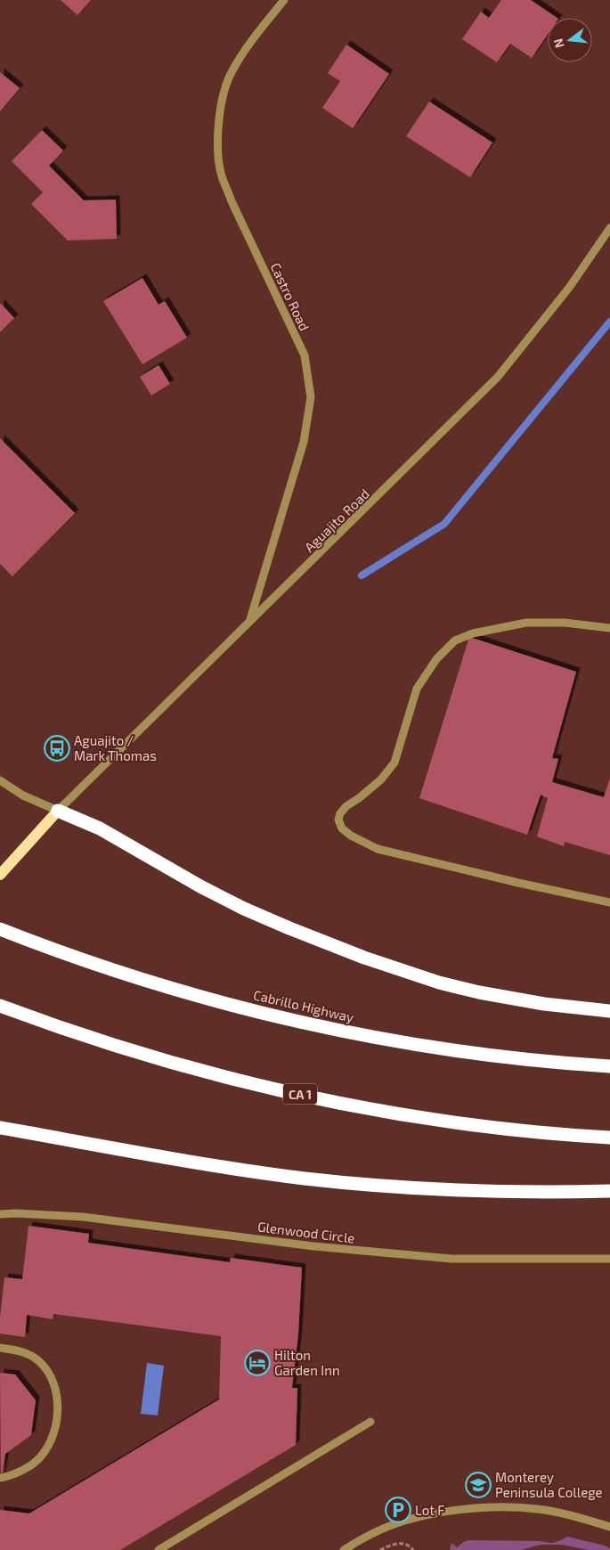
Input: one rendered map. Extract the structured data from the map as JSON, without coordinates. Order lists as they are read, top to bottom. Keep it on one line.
{"streets":{"highway":["Cabrillo Highway","CA 1"],"street":["Castro Road","Aguajito Road","Glenwood Circle"]},"crossings":[["Castro Road","Aguajito Road"]],"places":{"bus stop":["Aguajito / Mark Thomas"],"hotel":["Hilton Garden Inn"],"school or university":["Monterey Peninsula College"],"parking":["Lot F"]},"north":"left"}
